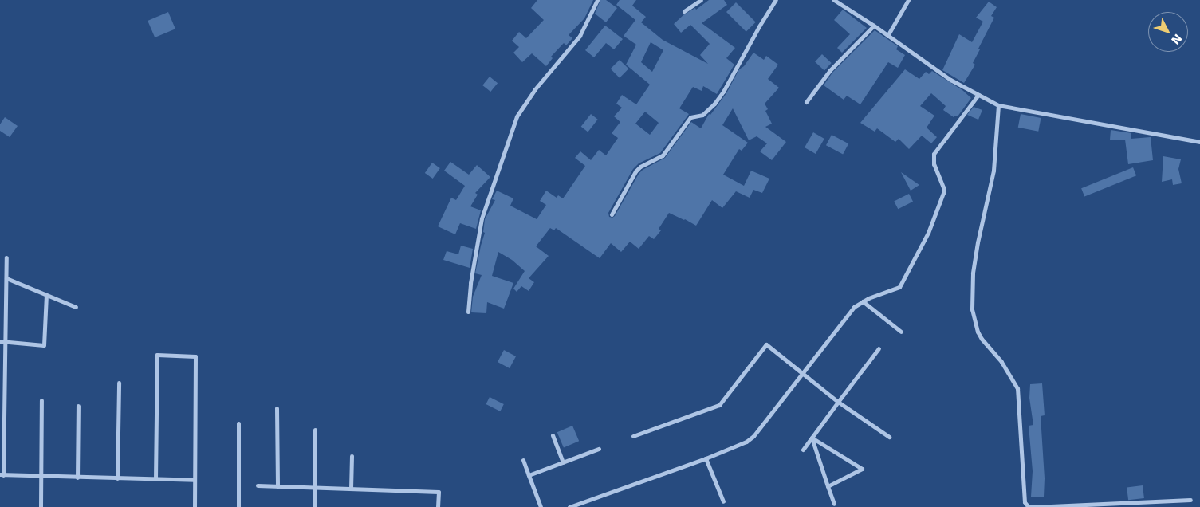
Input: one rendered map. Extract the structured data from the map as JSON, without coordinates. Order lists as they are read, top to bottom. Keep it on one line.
{"north":"bottom right"}
